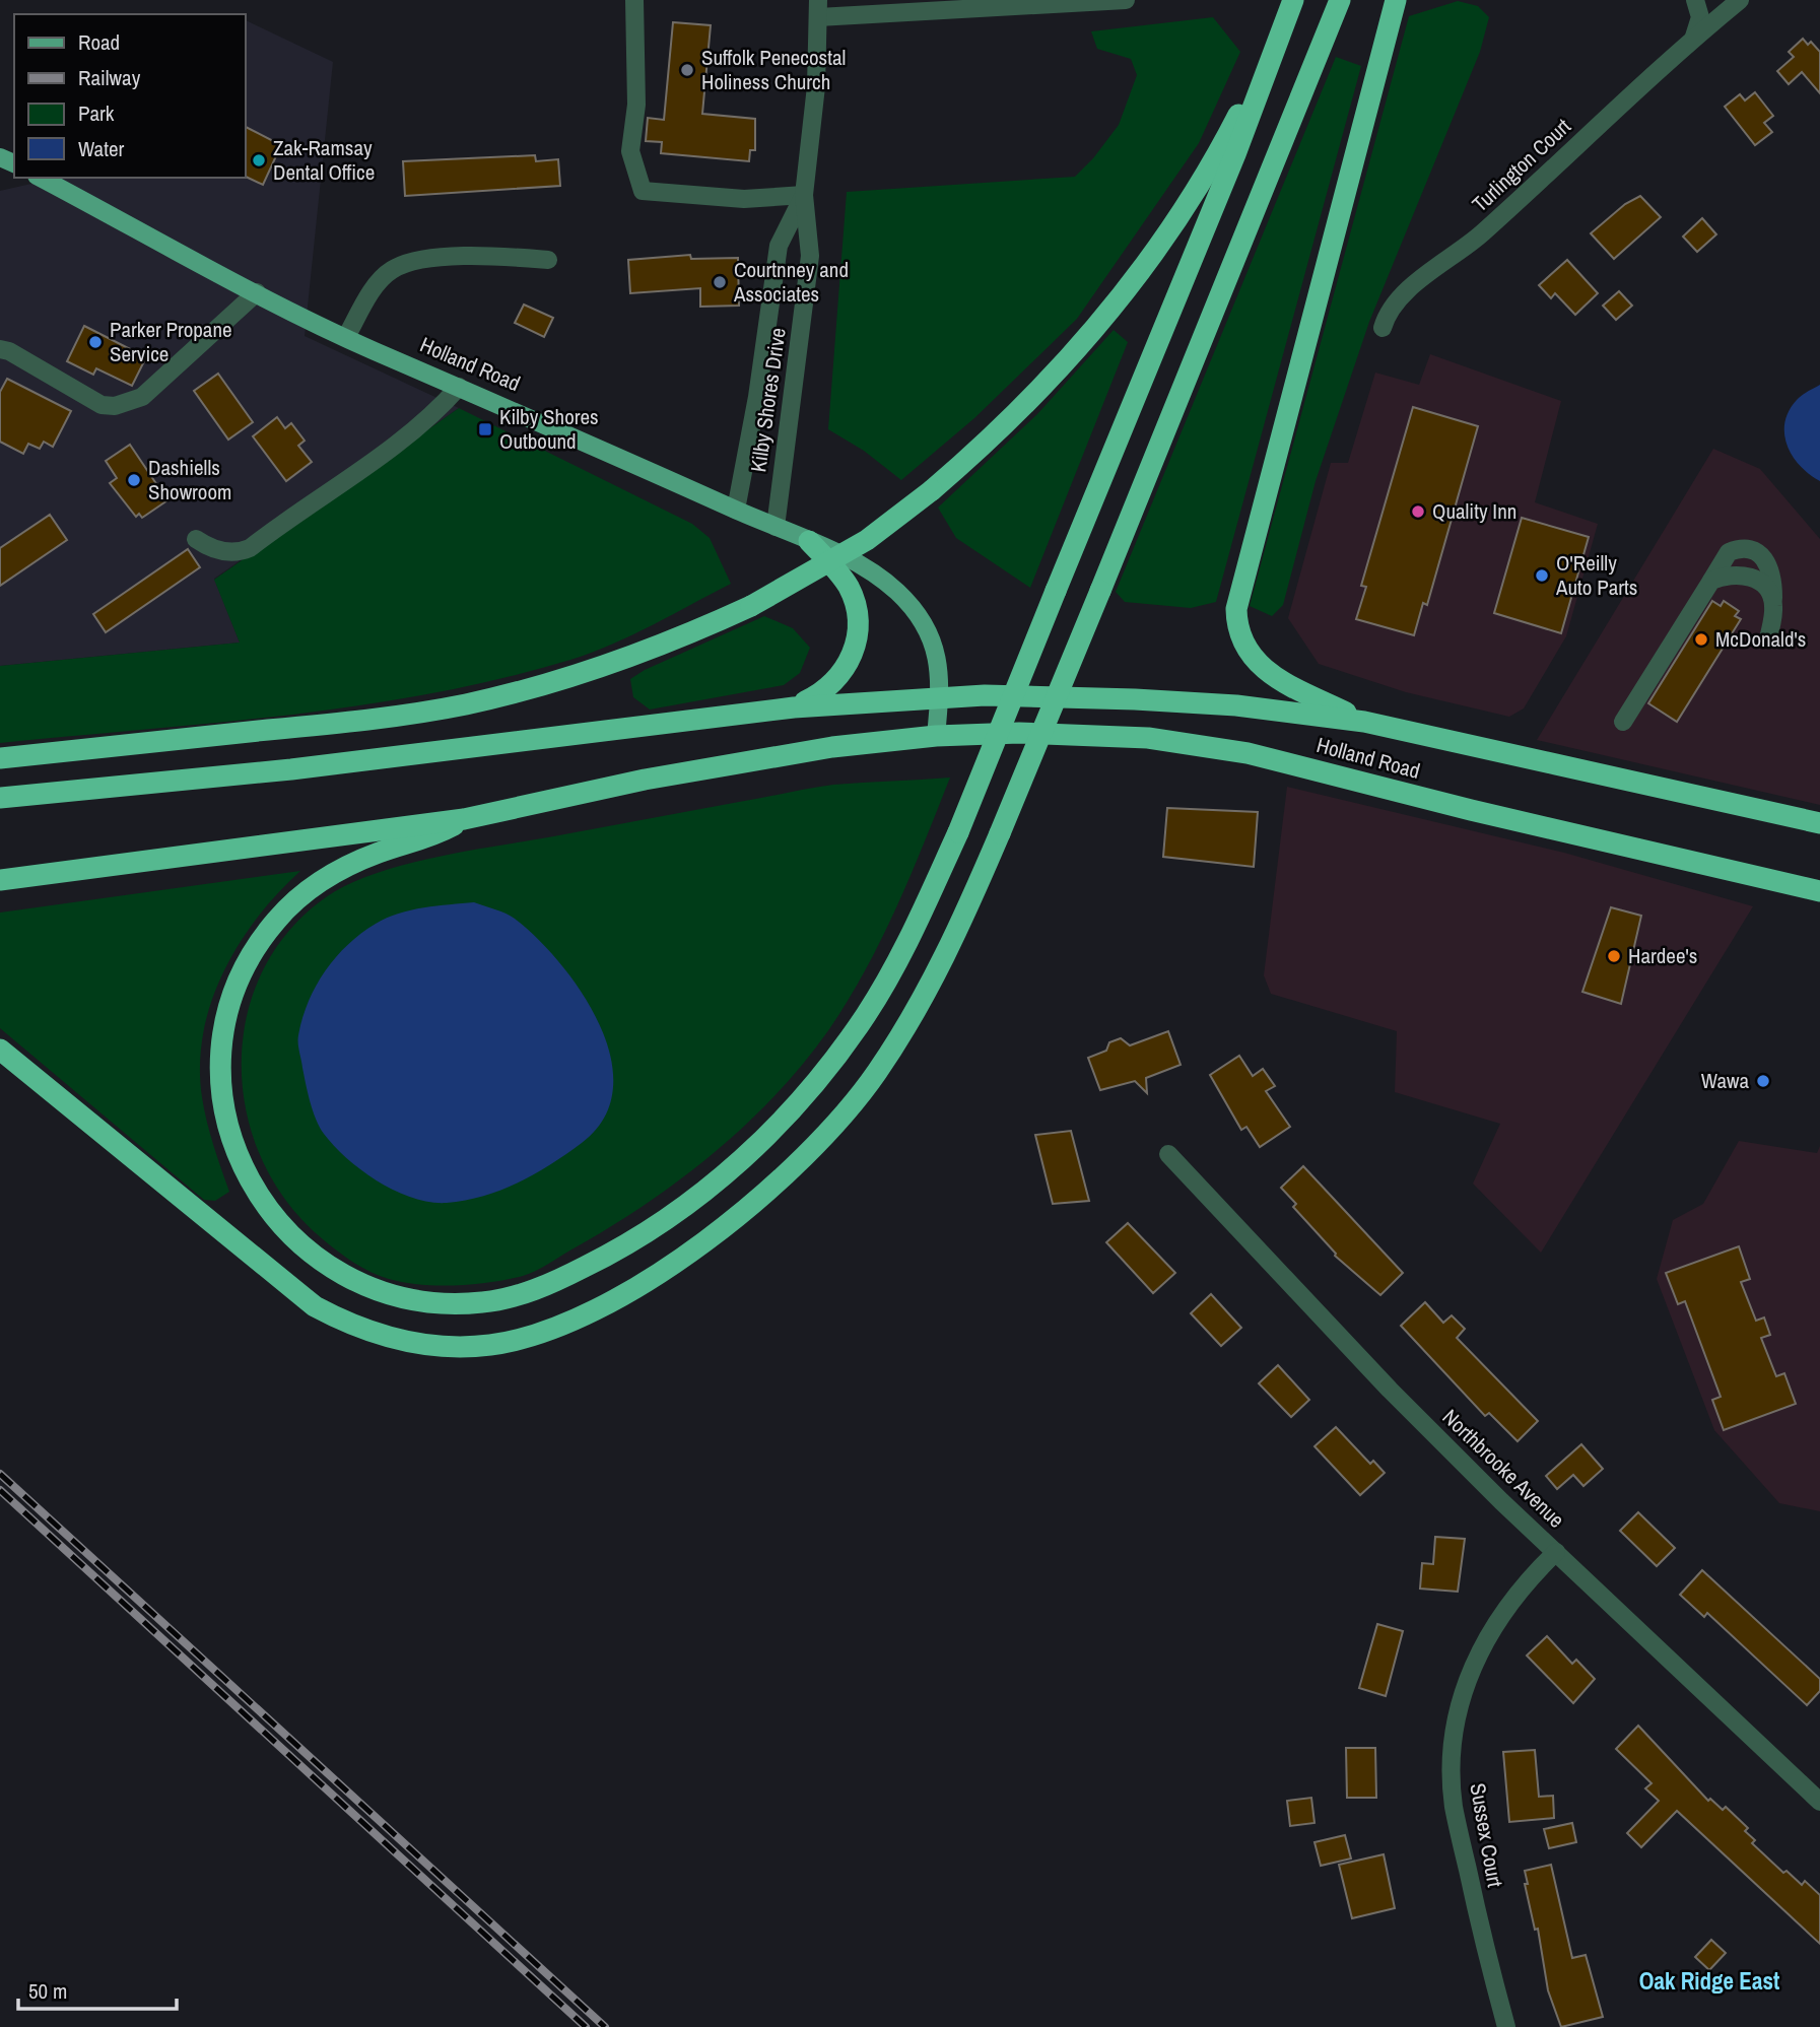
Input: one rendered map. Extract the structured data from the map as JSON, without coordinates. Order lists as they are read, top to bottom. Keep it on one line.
{"streets":{"highway":["Holland Road"],"street":["Turlington Court","Kilby Shores Drive","Northbrooke Avenue","Sussex Court"]},"crossings":[["Holland Road","Kilby Shores Drive"],["Northbrooke Avenue","Sussex Court"]],"districts":["Oak Ridge East"],"places":{"other":["Suffolk Penecostal Holiness Church","Zak-Ramsay Dental Office","Courtnney and Associates","Parker Propane Service","Dashiells Showroom","Quality Inn","O'Reilly Auto Parts","McDonald's","Hardee's","Wawa"],"transit":["Kilby Shores Outbound"]},"legend":["Road","Railway","Park","Water"],"scale_bar":"50 m"}
